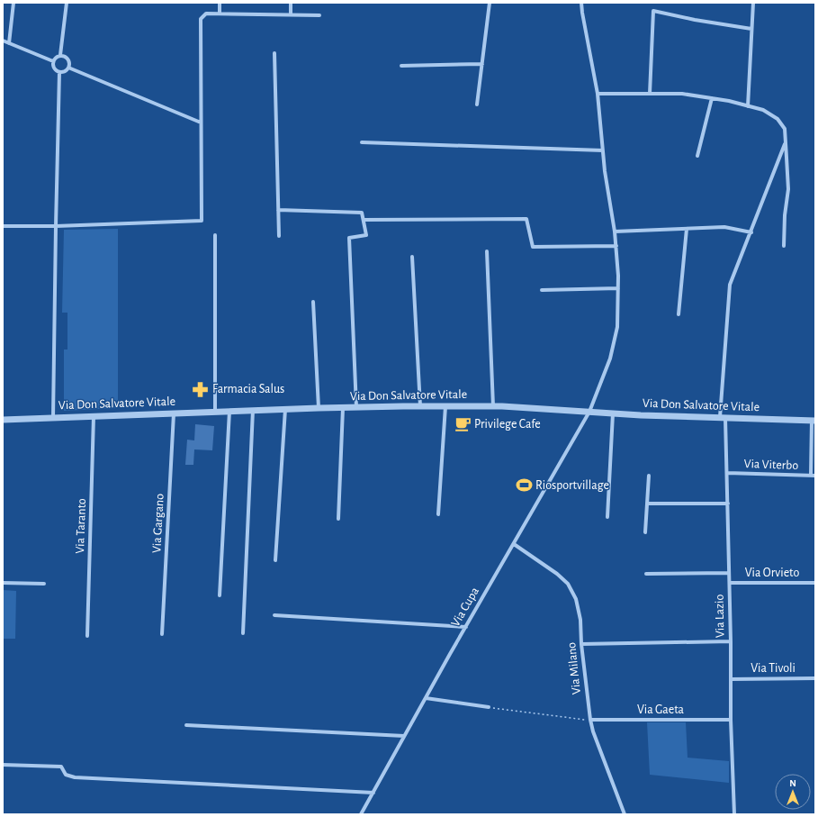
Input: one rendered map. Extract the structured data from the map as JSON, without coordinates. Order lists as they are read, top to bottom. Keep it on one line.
{"streets":{"street":["Via Don Salvatore Vitale","Via Viterbo","Via Gargano","Via Taranto","Via Orvieto","Via Cupa","Via Lazio","Via Milano","Via Tivoli","Via Gaeta"]},"crossings":[["Via Don Salvatore Vitale","Via Gargano"],["Via Don Salvatore Vitale","Via Taranto"],["Via Don Salvatore Vitale","Via Cupa"],["Via Don Salvatore Vitale","Via Lazio"],["Via Viterbo","Via Lazio"],["Via Orvieto","Via Lazio"],["Via Cupa","Via Milano"],["Via Lazio","Via Tivoli"],["Via Lazio","Via Gaeta"],["Via Milano","Via Gaeta"]],"places":{"pharmacy":["Farmacia Salus"],"cafe":["Privilege Cafe"],"sports":["Riosportvillage"]},"north":"top"}
